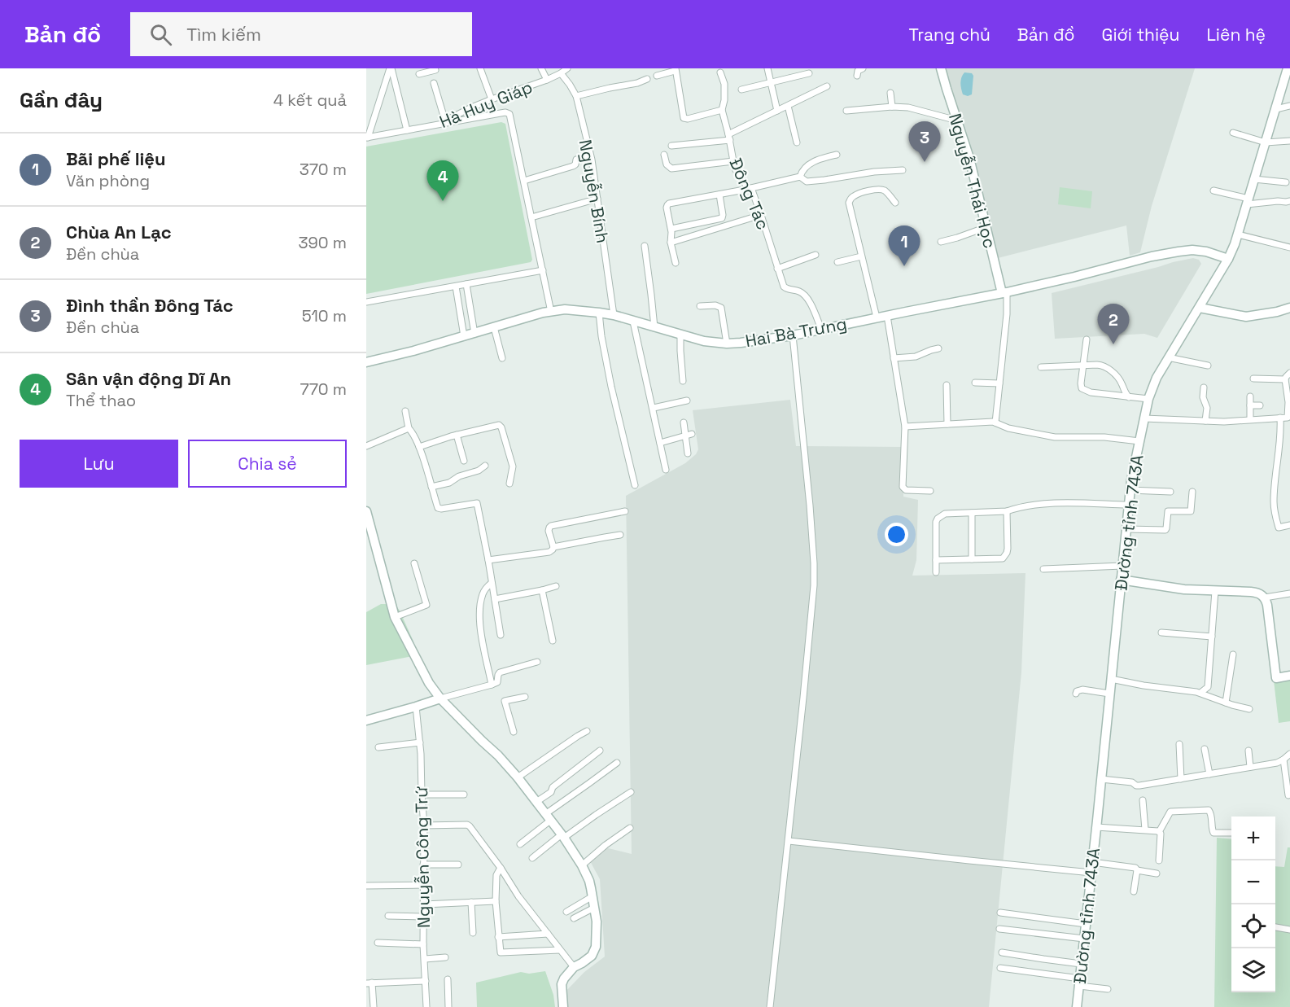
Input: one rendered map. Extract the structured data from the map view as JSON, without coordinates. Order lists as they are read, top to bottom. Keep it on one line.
{"streets":{"main road":["Nguyễn Thái Học","Hai Bà Trưng","Đường tỉnh 743A"],"street":["Hà Huy Giáp","Nguyễn Bính","Đông Tác","Nguyễn Công Trứ"]},"crossings":[["Nguyễn Thái Học","Hai Bà Trưng"],["Nguyễn Bính","Hai Bà Trưng"],["Đông Tác","Hai Bà Trưng"],["Hai Bà Trưng","Đường tỉnh 743A"]],"page":{"header":"Bản đồ","search":"Tìm kiếm","nav":["Trang chủ","Bản đồ","Giới thiệu","Liên hệ"],"heading":["Gần đây","4 kết quả"],"pins":["3","4","1","2"],"list":[{"mark":"1","name":"Bãi phế liệu","note":"Văn phòng","value":"370 m"},{"mark":"2","name":"Chùa An Lạc","note":"Đền chùa","value":"390 m"},{"mark":"3","name":"Đình thần Đông Tác","note":"Đền chùa","value":"510 m"},{"mark":"4","name":"Sân vận động Dĩ An","note":"Thể thao","value":"770 m"}],"buttons":["Lưu","Chia sẻ"],"map_buttons":["+","−"]}}
